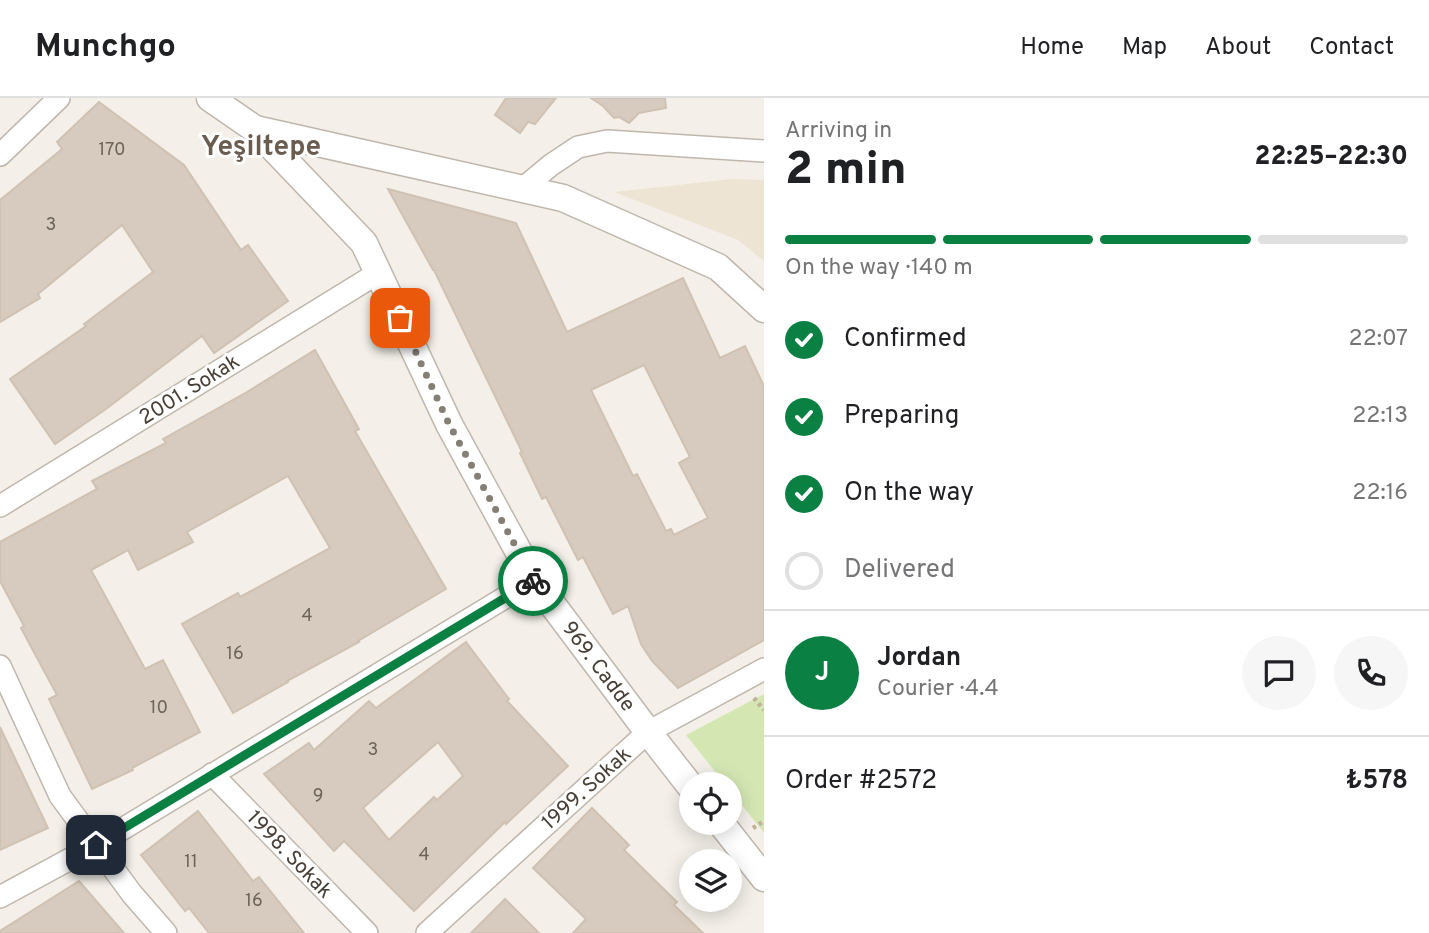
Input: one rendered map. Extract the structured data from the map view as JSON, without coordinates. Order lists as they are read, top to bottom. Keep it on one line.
{"streets":{"street":["2001. Sokak","969. Cadde","1999. Sokak","1998. Sokak"]},"crossings":[["2001. Sokak","969. Cadde"],["969. Cadde","1999. Sokak"]],"districts":["Yeşiltepe"],"house_numbers":["170","3","4","16","10","3","9","4","11","16"],"page":{"header":"Munchgo","nav":["Home","Map","About","Contact"],"heading":["2 min","Arriving in","22:25–22:30"],"panel":["Jordan","Courier · 4.4","Order #2572","₺578"],"bar":"On the way · 140 m","list":[["Confirmed","22:07"],["Preparing","22:13"],["On the way","22:16"],"Delivered"],"round":"J"}}
